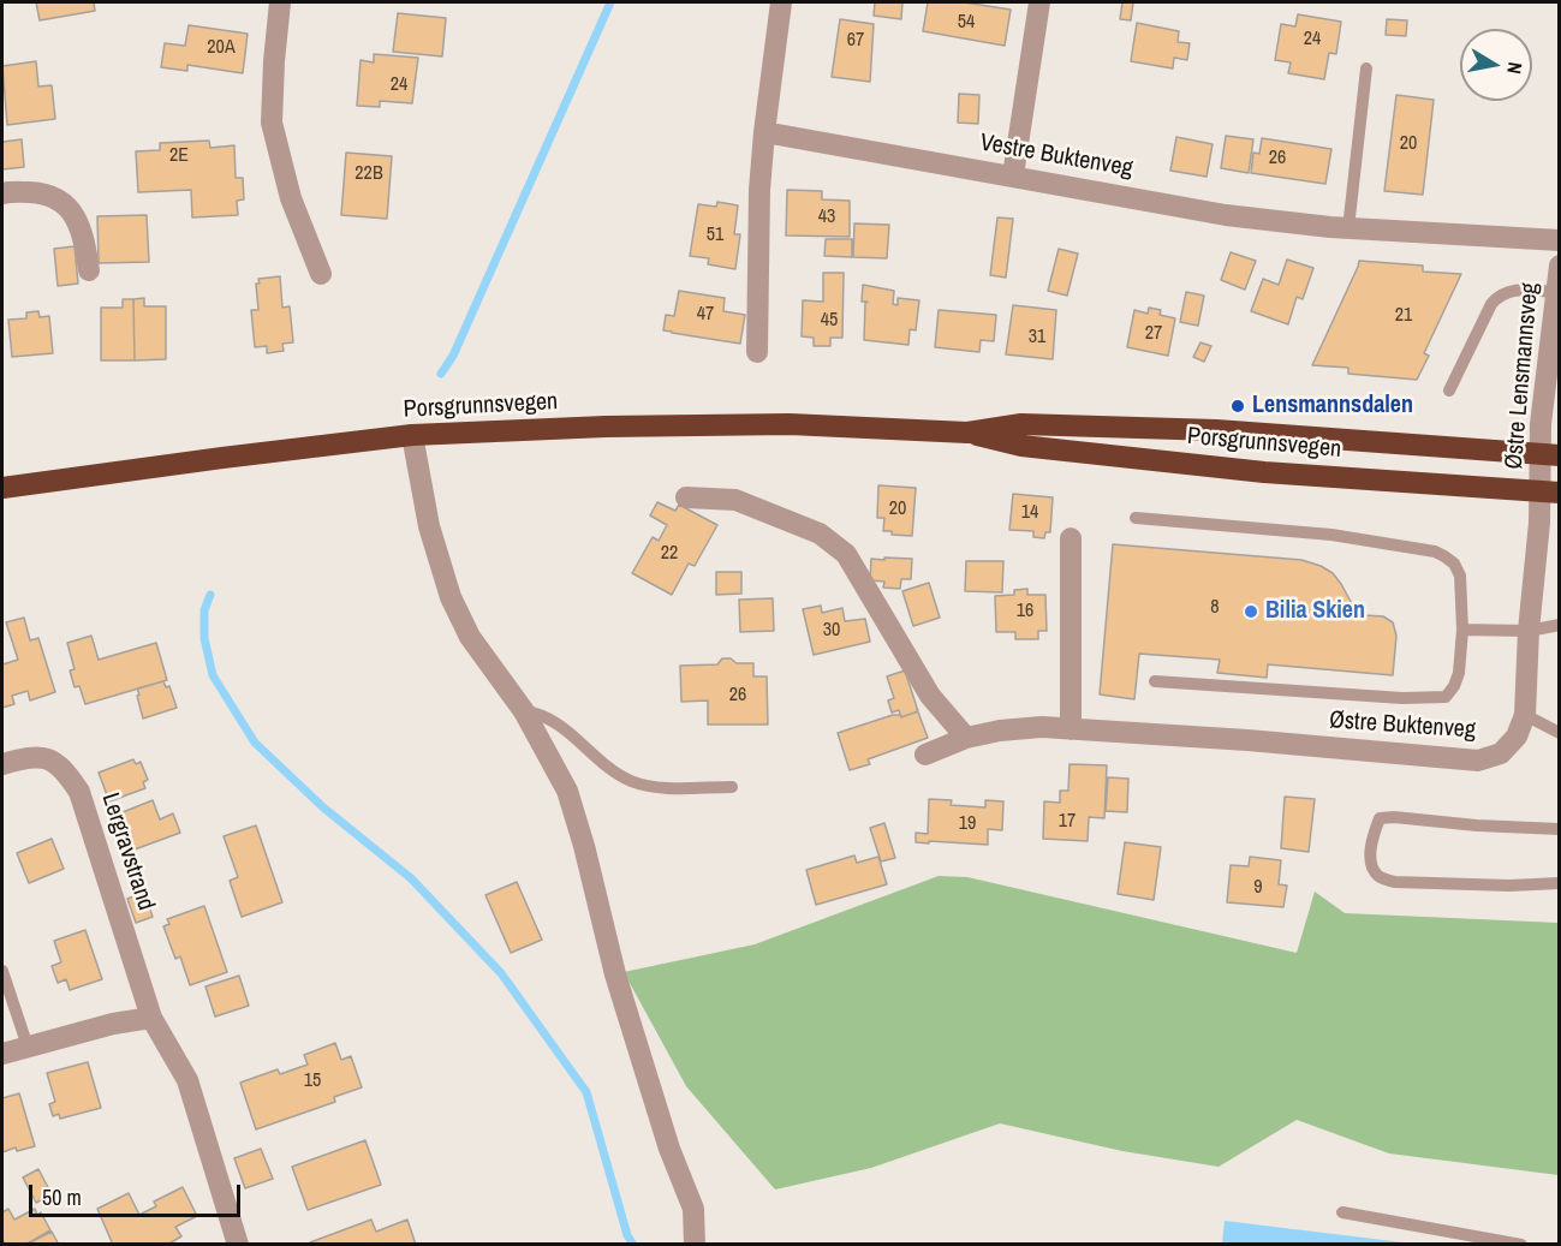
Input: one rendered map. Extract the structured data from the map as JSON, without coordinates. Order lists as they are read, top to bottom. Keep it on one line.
{"streets":{"highway":["Porsgrunnsvegen"],"street":["Vestre Buktenveg","Østre Lensmannsveg","Østre Buktenveg","Lergravstrand"]},"crossings":[["Østre Lensmannsveg","Porsgrunnsvegen"],["Østre Lensmannsveg","Østre Buktenveg"],["Porsgrunnsvegen","Østre Buktenveg"]],"places":["Lensmannsdalen","Bilia Skien"],"house_numbers":["54","24","67","20A","24","20","2E","26","22B","43","51","47","21","45","27","31","20","14","22","8","16","30","26","17","19","9","15"],"scale_bar":"50 m","north":"right"}
